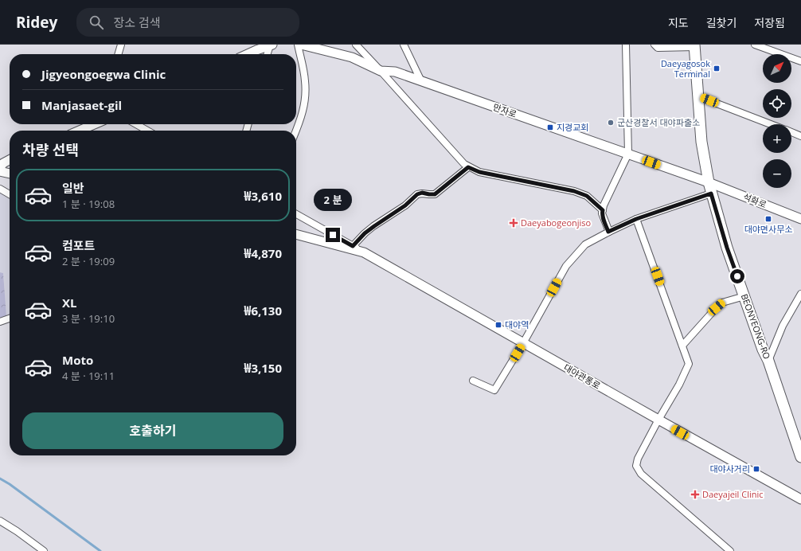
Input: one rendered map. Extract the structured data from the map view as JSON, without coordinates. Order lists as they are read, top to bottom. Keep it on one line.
{"streets":{"main road":["BEONYEONG-RO"],"street":["만자로","석화로","대야관통로"]},"crossings":[["만자로","석화로"],["만자로","BEONYEONG-RO"],["석화로","BEONYEONG-RO"]],"places":{"transit":["Daeyagosok Terminal","지경교회","대야면사무소","대야역","대야사거리"],"other":["군산경찰서 대야파출소"],"health":["Daeyabogeonjiso","Daeyajeil Clinic"]},"north":"top right","page":{"header":"Ridey","search":"장소 검색","nav":["지도","길찾기","저장됨"],"map_buttons":["+","−"],"banner":["Jigyeongoegwa Clinic","Manjasaet-gil"],"heading":"차량 선택","list":[{"name":"일반","note":"1 분 · 19:08","value":"₩3,610"},{"name":"컴포트","note":"2 분 · 19:09","value":"₩4,870"},{"name":"XL","note":"3 분 · 19:10","value":"₩6,130"},{"name":"Moto","note":"4 분 · 19:11","value":"₩3,150"}],"bubble":"2 분","buttons":"호출하기"}}
